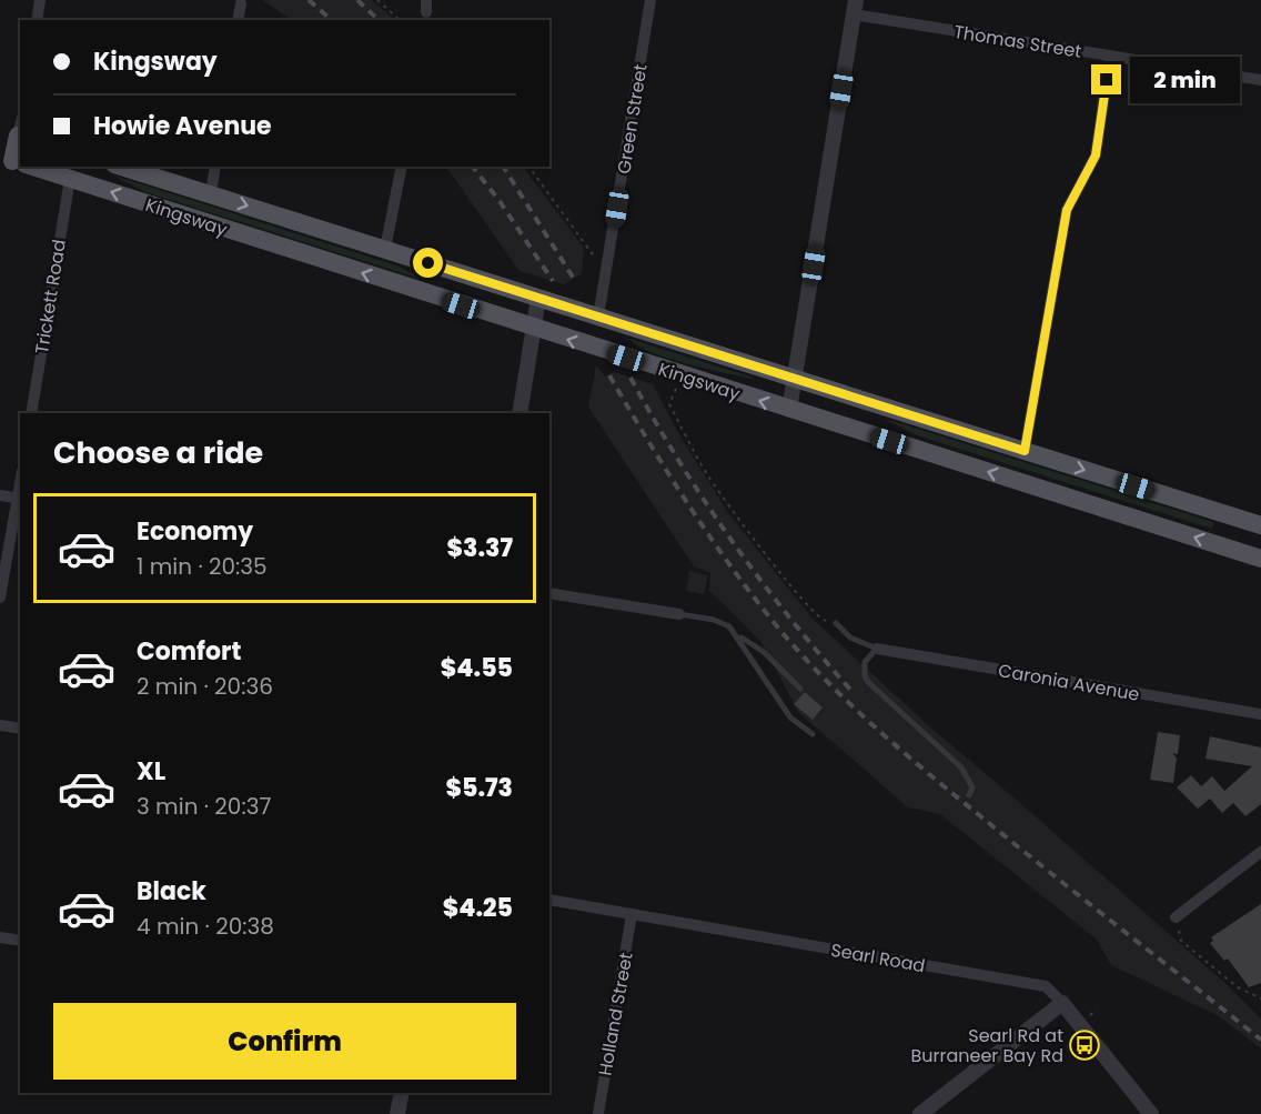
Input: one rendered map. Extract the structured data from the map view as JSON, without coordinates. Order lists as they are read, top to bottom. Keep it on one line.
{"streets":{"main road":["Kingsway"],"street":["Thomas Street","Green Street","Trickett Road","Caronia Avenue","Searl Road","Holland Street"]},"crossings":[["Green Street","Kingsway"],["Kingsway","Trickett Road"],["Searl Road","Holland Street"]],"places":{"bus stop":["Searl Rd at Burraneer Bay Rd"]},"page":{"banner":["Kingsway","Howie Avenue"],"bubble":"2 min","heading":"Choose a ride","list":[{"name":"Economy","note":"1 min · 20:35","value":"$3.37"},{"name":"Comfort","note":"2 min · 20:36","value":"$4.55"},{"name":"XL","note":"3 min · 20:37","value":"$5.73"},{"name":"Black","note":"4 min · 20:38","value":"$4.25"}],"buttons":"Confirm"}}
